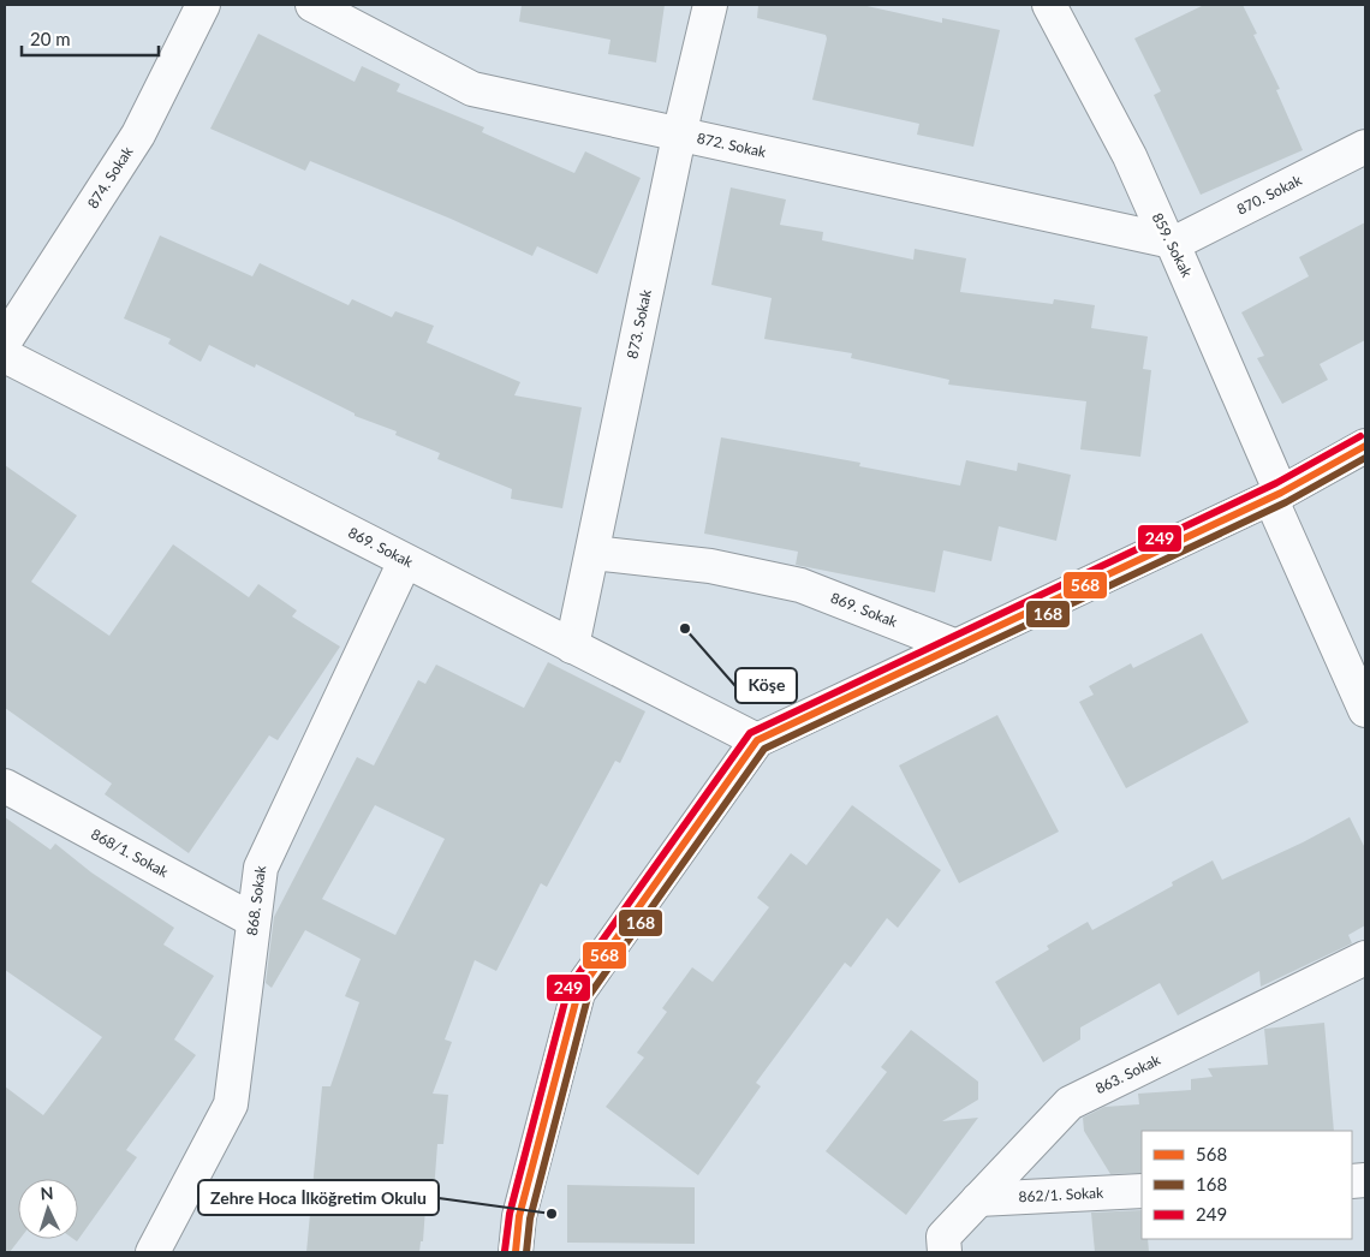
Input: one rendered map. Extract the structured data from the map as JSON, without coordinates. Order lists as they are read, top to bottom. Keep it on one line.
{"streets":{"street":["872. Sokak","874. Sokak","870. Sokak","859. Sokak","873. Sokak","869. Sokak","868/1. Sokak","868. Sokak","863. Sokak","862/1. Sokak"]},"crossings":[["872. Sokak","870. Sokak"],["872. Sokak","859. Sokak"],["872. Sokak","873. Sokak"],["870. Sokak","859. Sokak"],["873. Sokak","869. Sokak"],["869. Sokak","868. Sokak"],["868/1. Sokak","868. Sokak"],["863. Sokak","862/1. Sokak"]],"places":["Köşe","Zehre Hoca İlköğretim Okulu"],"lines":["transit line 249","transit line 568","transit line 168"],"legend":["568","168","249"],"scale_bar":"20 m","north":"top"}
